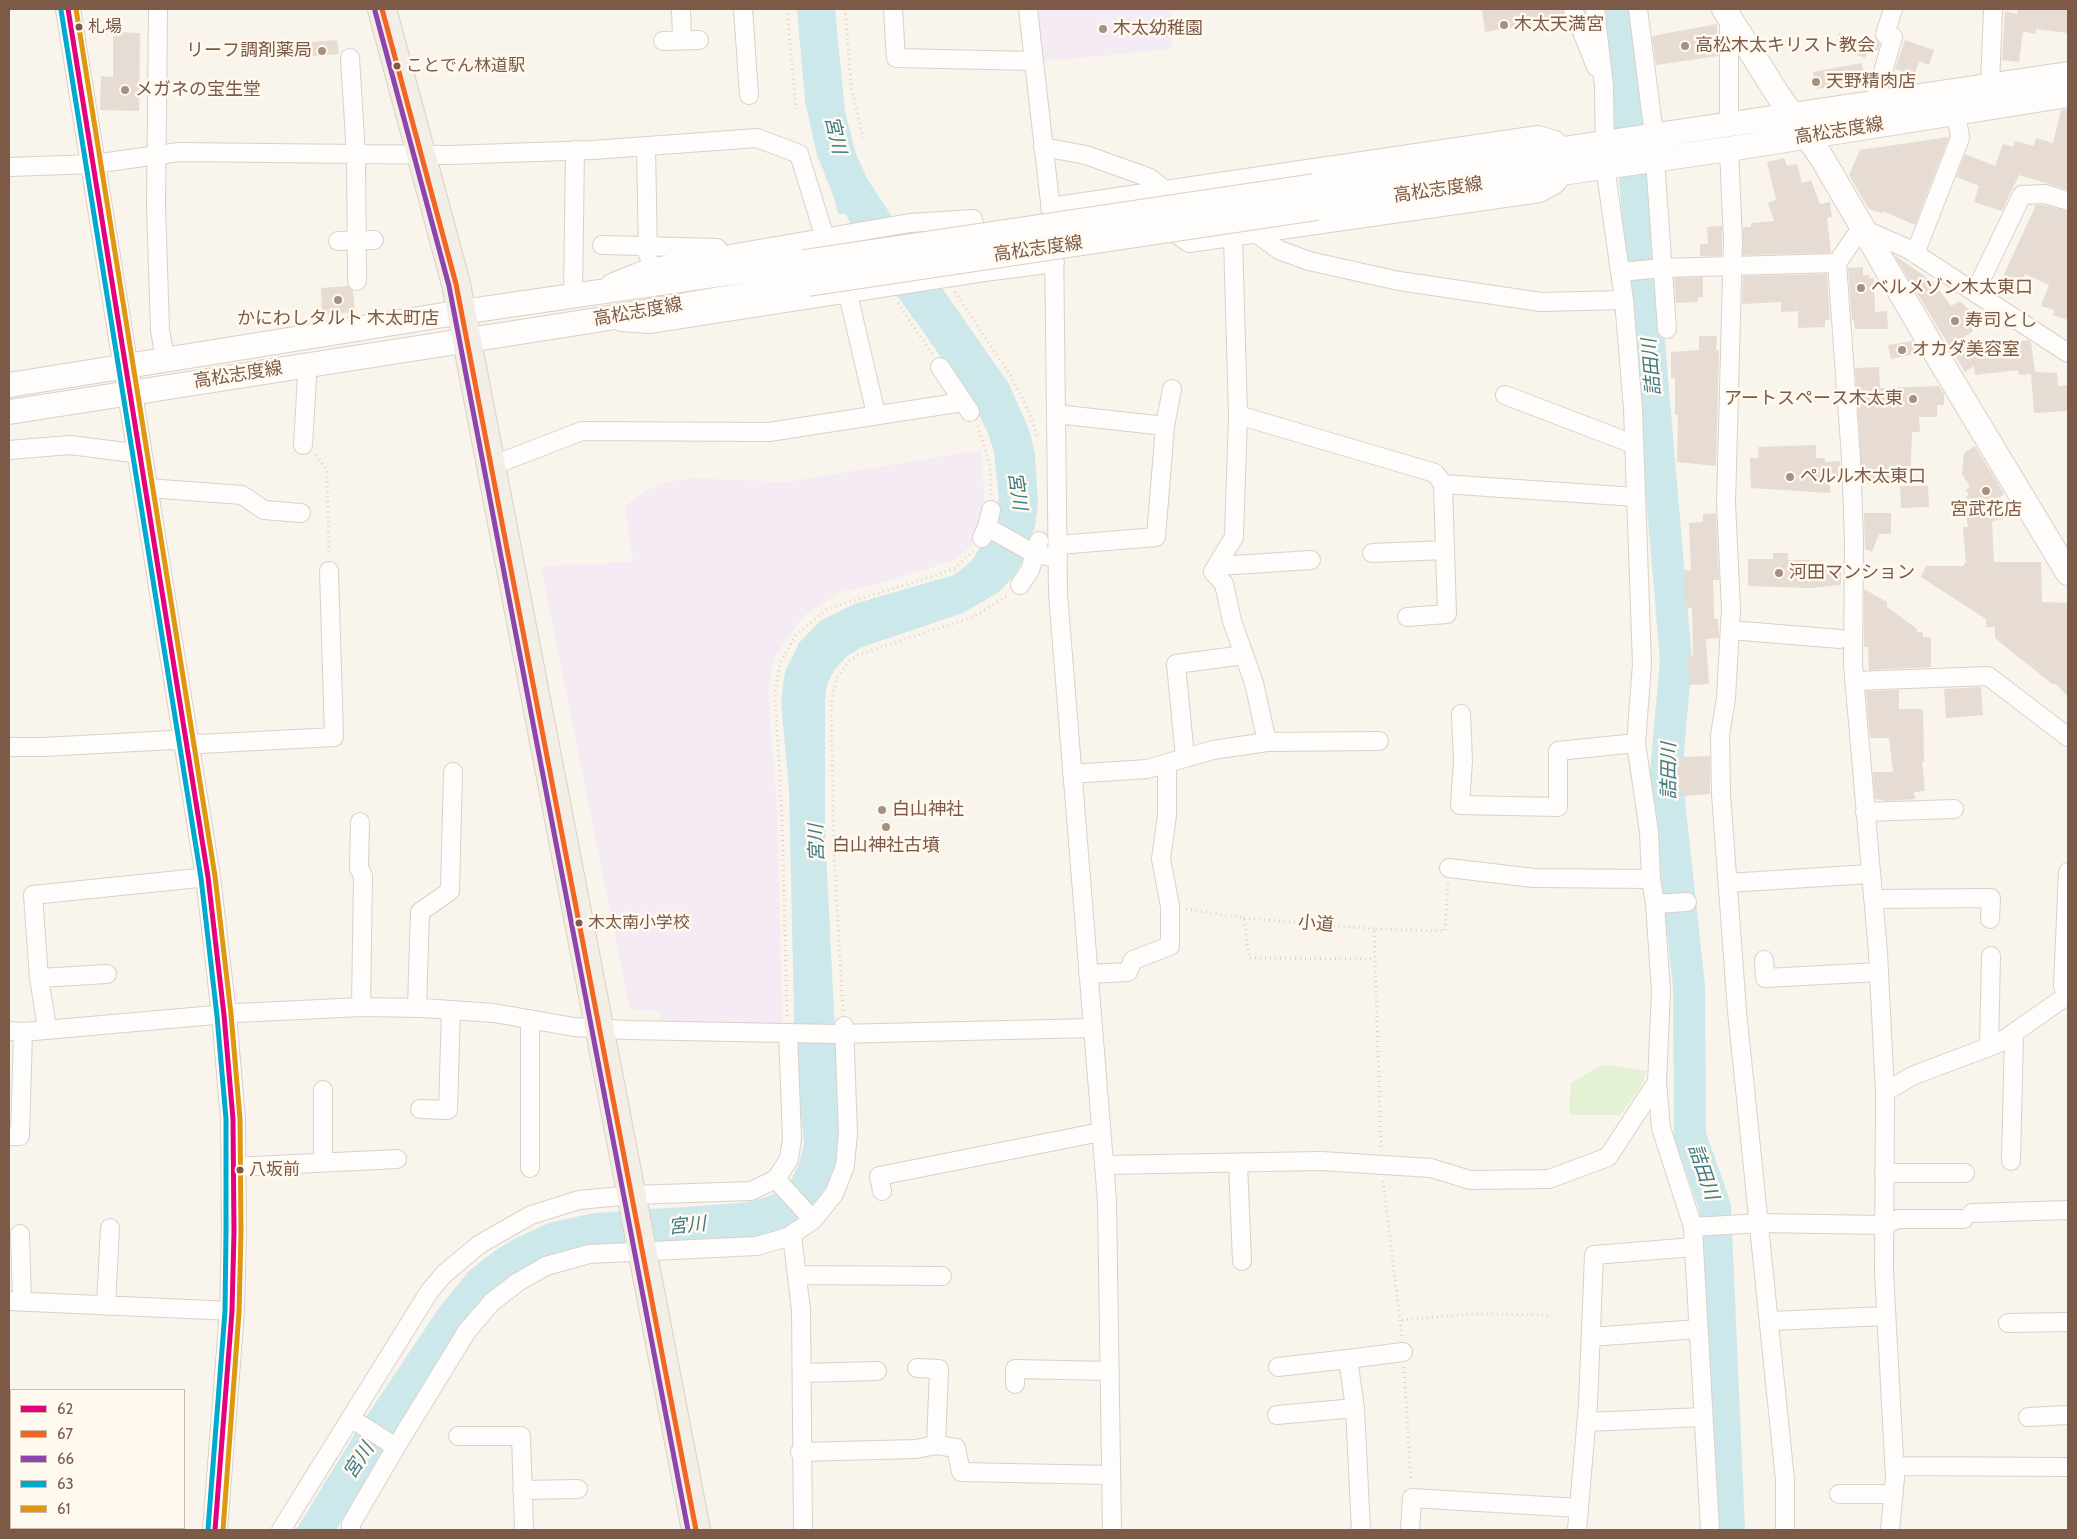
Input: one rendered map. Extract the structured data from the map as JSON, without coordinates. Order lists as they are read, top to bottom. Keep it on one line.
{"streets":{"main road":["高松志度線"],"path":["小道"]},"water":["宮川","詰田川"],"places":["木太天満宮","札場","木太幼稚園","高松木太キリスト教会","リーフ調剤薬局","ことでん林道駅","天野精肉店","メガネの宝生堂","ベルメゾン木太東口","かにわしタルト 木太町店","寿司とし","オカダ美容室","アートスペース木太東","ペルル木太東口","宮武花店","河田マンション","白山神社","白山神社古墳","木太南小学校","八坂前"],"lines":["transit line 62","transit line 67","transit line 61","transit line 63","transit line 66"],"legend":["62","67","66","63","61"]}
